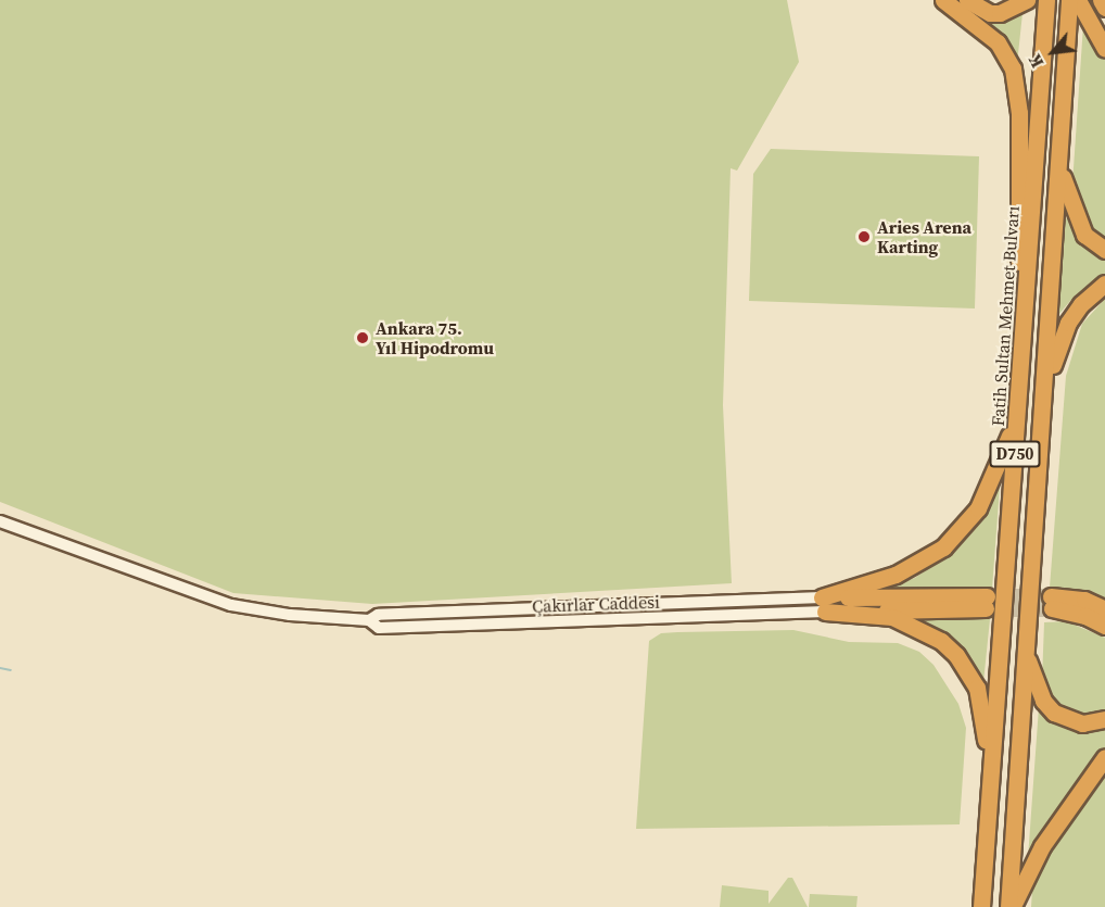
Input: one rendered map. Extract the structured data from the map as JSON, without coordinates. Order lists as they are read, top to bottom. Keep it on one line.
{"streets":{"highway":["Fatih Sultan Mehmet Bulvarı","D750"],"main road":["Çakırlar Caddesi"]},"places":["Aries Arena Karting","Ankara 75. Yıl Hipodromu"],"north":"bottom left"}
